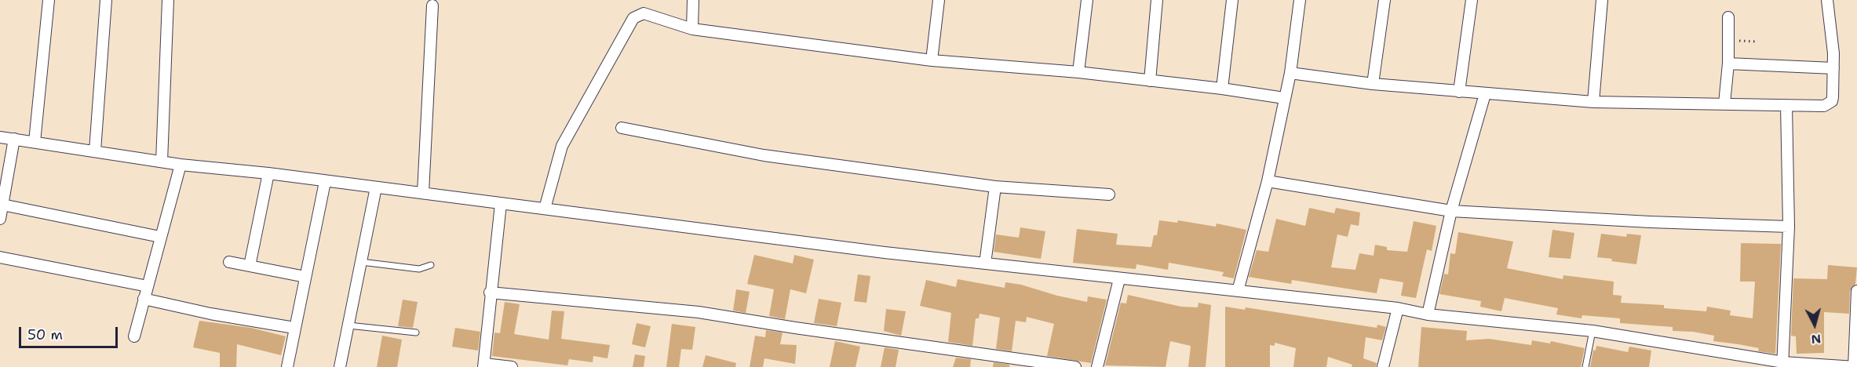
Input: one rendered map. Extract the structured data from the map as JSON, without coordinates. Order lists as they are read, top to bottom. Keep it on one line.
{"scale_bar":"50 m","north":"bottom"}
